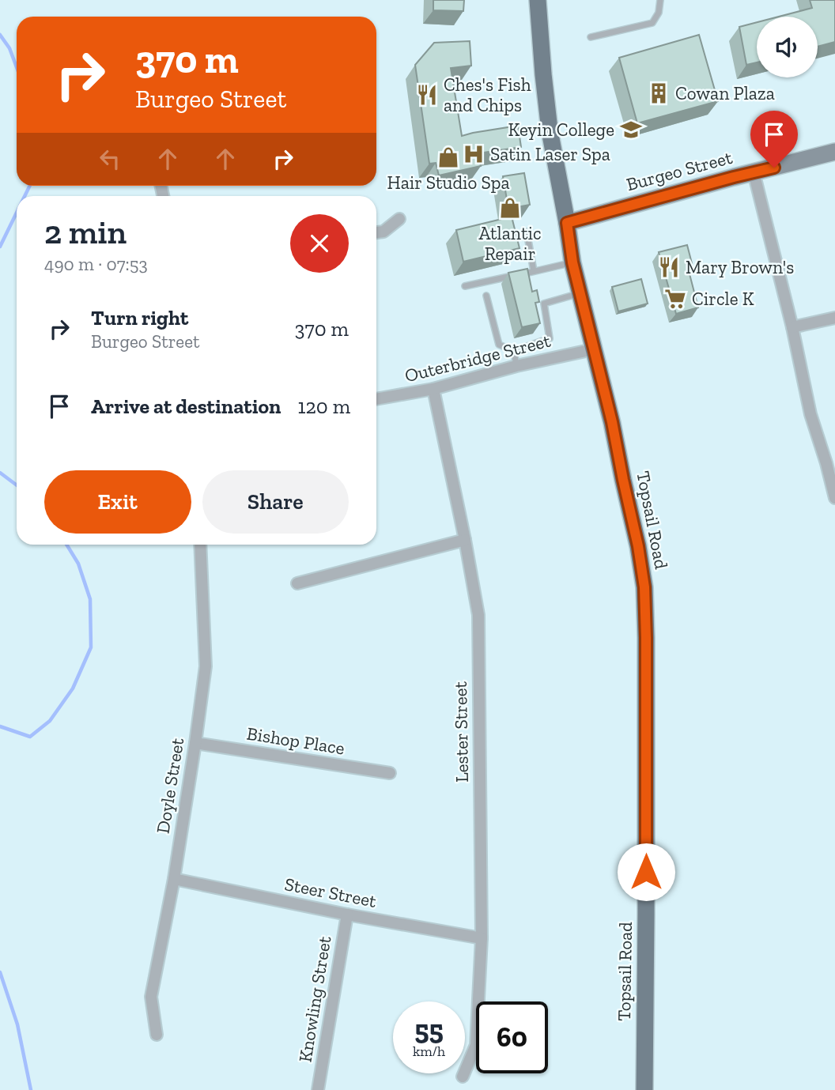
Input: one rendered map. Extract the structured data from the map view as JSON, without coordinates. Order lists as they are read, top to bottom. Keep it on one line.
{"streets":{"main road":["Topsail Road"],"street":["Burgeo Street","Outerbridge Street","Lester Street","Bishop Place","Doyle Street","Steer Street","Knowling Street"]},"crossings":[["Burgeo Street","Topsail Road"],["Outerbridge Street","Topsail Road"],["Outerbridge Street","Lester Street"],["Lester Street","Steer Street"],["Bishop Place","Doyle Street"],["Doyle Street","Steer Street"],["Steer Street","Knowling Street"]],"places":{"building":["Cowan Plaza"],"restaurant":["Ches's Fish and Chips","Mary Brown's"],"school or university":["Keyin College"],"hospital":["Satin Laser Spa"],"shop":["Hair Studio Spa","Atlantic Repair"],"supermarket":["Circle K"]},"page":{"turn":["370 m","Burgeo Street"],"heading":["2 min","490 m · 07:53"],"list":[{"name":"Turn right","note":"Burgeo Street","value":"370 m"},{"name":"Arrive at destination","value":"120 m"}],"buttons":["Exit","Share"],"speed":"55 km/h","limit":"60"}}
